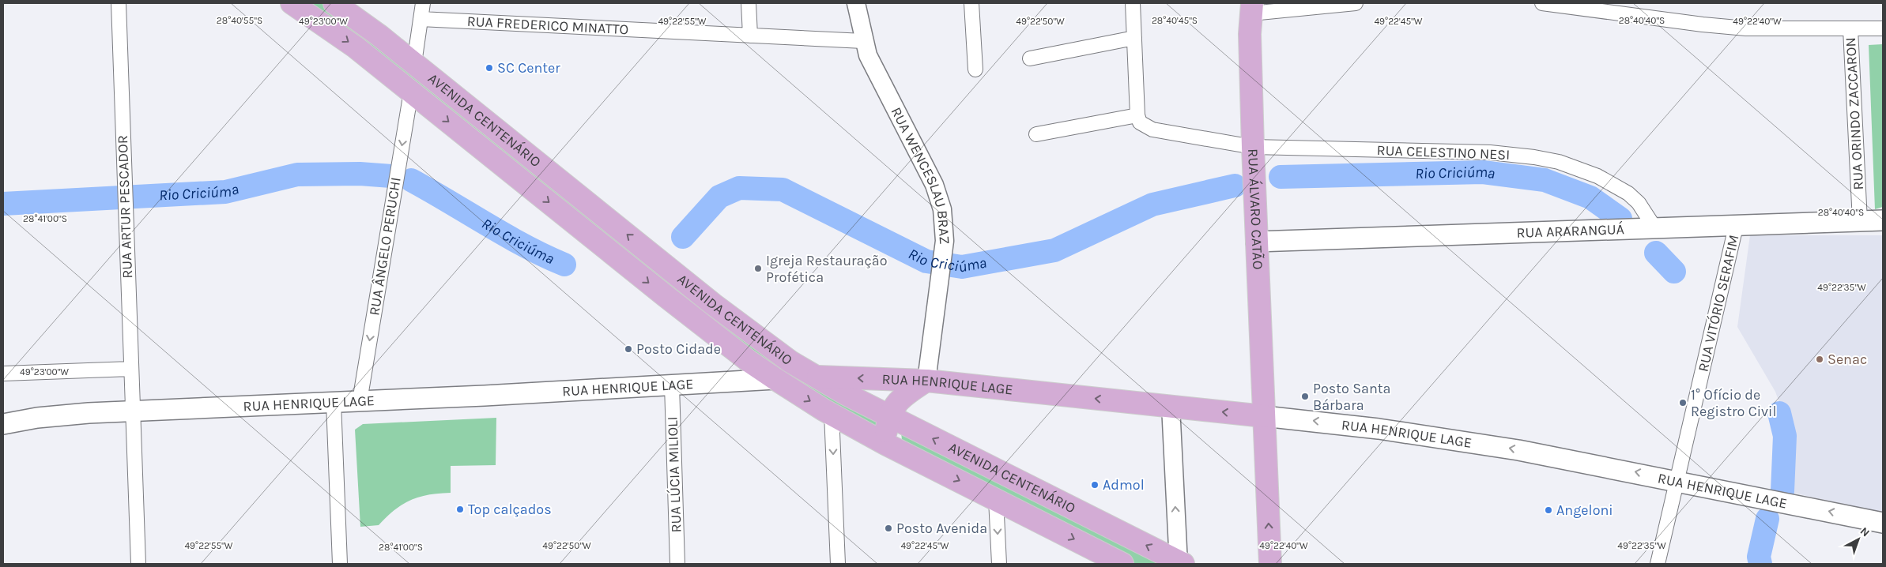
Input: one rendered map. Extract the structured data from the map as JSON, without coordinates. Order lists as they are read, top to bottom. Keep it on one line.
{"streets":{"main road":["AVENIDA CENTENÁRIO","RUA ÁLVARO CATÃO","RUA ARARANGUÁ","RUA HENRIQUE LAGE"],"street":["RUA FREDERICO MINATTO","RUA ORINDO ZACCARON","RUA CELESTINO NESI","RUA WENCESLAU BRAZ","RUA ARTUR PESCADOR","RUA ÂNGELO PERUCHI","RUA VITÓRIO SERAFIM","RUA LÚCIA MILIOLI"]},"crossings":[["RUA FREDERICO MINATTO","RUA WENCESLAU BRAZ"],["RUA ORINDO ZACCARON","RUA ARARANGUÁ"],["AVENIDA CENTENÁRIO","RUA ÂNGELO PERUCHI"],["AVENIDA CENTENÁRIO","RUA HENRIQUE LAGE"],["RUA CELESTINO NESI","RUA ÁLVARO CATÃO"],["RUA CELESTINO NESI","RUA ARARANGUÁ"],["RUA WENCESLAU BRAZ","RUA HENRIQUE LAGE"],["RUA ARTUR PESCADOR","RUA HENRIQUE LAGE"],["RUA ÁLVARO CATÃO","RUA ARARANGUÁ"],["RUA ÁLVARO CATÃO","RUA HENRIQUE LAGE"],["RUA ARARANGUÁ","RUA VITÓRIO SERAFIM"],["RUA ÂNGELO PERUCHI","RUA HENRIQUE LAGE"],["RUA VITÓRIO SERAFIM","RUA HENRIQUE LAGE"],["RUA HENRIQUE LAGE","RUA LÚCIA MILIOLI"]],"one_way":["RUA ÂNGELO PERUCHI","RUA HENRIQUE LAGE"],"water":["Rio Criciúma"],"places":["SC Center","Igreja Restauração Profética","Posto Cidade","Senac","Posto Santa Bárbara","1° Ofício de Registro Civil","Admol","Top calçados","Angeloni","Posto Avenida"],"north":"top right","coordinates":["28°40'55\"S","28°40'45\"S","28°40'40\"S","49°22'40\"W","49°23'00\"W","49°22'55\"W","49°22'50\"W","49°22'45\"W","28°41'00\"S","49°22'35\"W"]}
